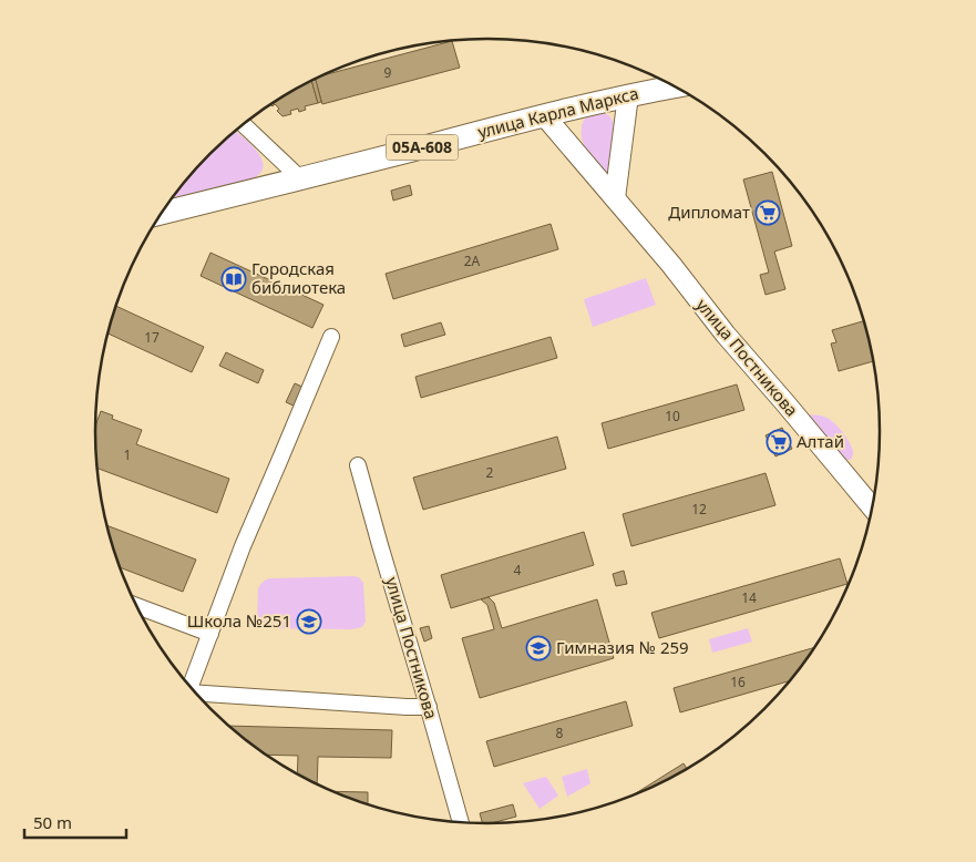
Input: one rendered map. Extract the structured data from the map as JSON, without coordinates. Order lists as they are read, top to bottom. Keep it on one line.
{"streets":{"highway":["улица Карла Маркса","05А-608"],"main road":["улица Постникова"]},"crossings":[["улица Карла Маркса","05А-608"],["улица Карла Маркса","улица Постникова"]],"places":{"supermarket":["Дипломат","Алтай"],"library":["Городская библиотека"],"school or university":["Школа №251","Гимназия № 259"]},"house_numbers":["9","2А","17","10","1","2","12","4","14","16","8"],"scale_bar":"50 m"}
